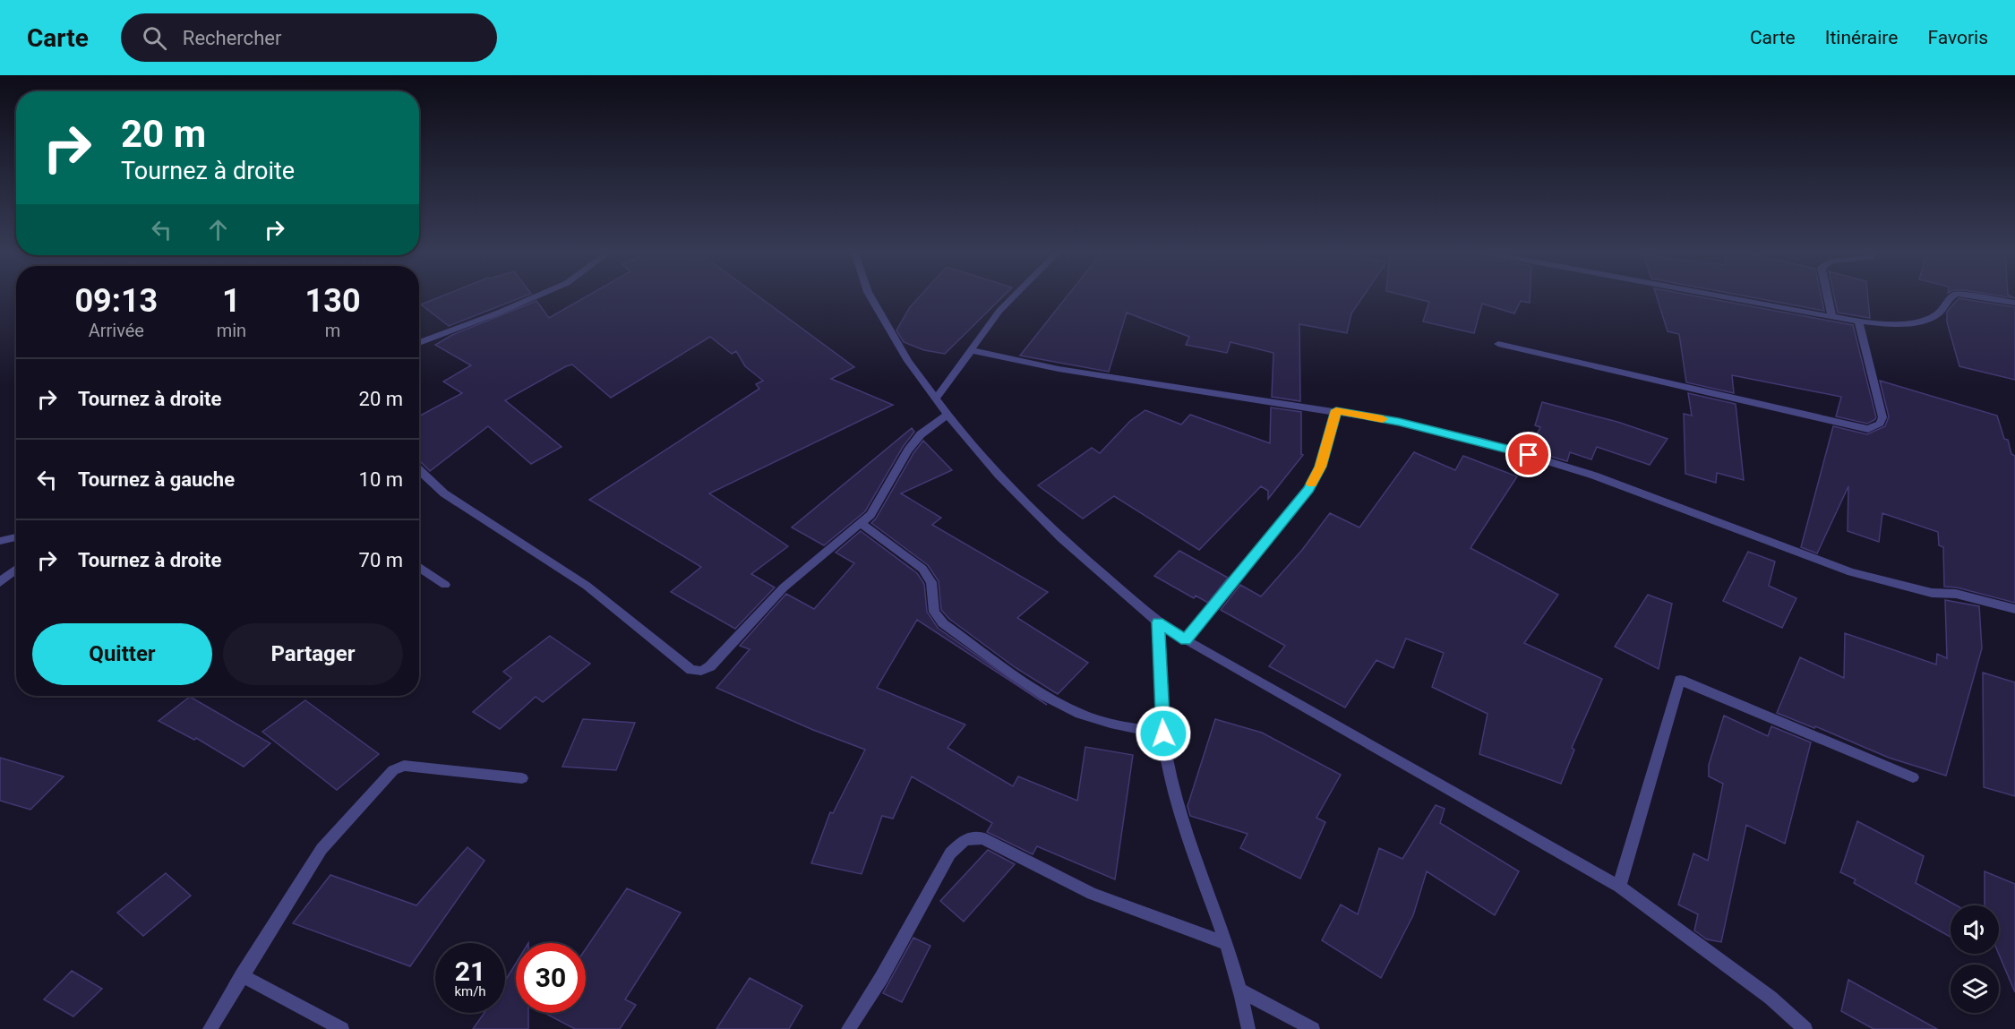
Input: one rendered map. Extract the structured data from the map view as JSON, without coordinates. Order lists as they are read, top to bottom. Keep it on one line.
{"page":{"header":"Carte","search":"Rechercher","nav":["Carte","Itinéraire","Favoris"],"turn":["20 m","Tournez à droite"],"eta":["09:13","Arrivée","1","min","130","m"],"list":[{"name":"Tournez à droite","value":"20 m"},{"name":"Tournez à gauche","value":"10 m"},{"name":"Tournez à droite","value":"70 m"}],"buttons":["Quitter","Partager"],"speed":"21 km/h","limit":"30"}}
